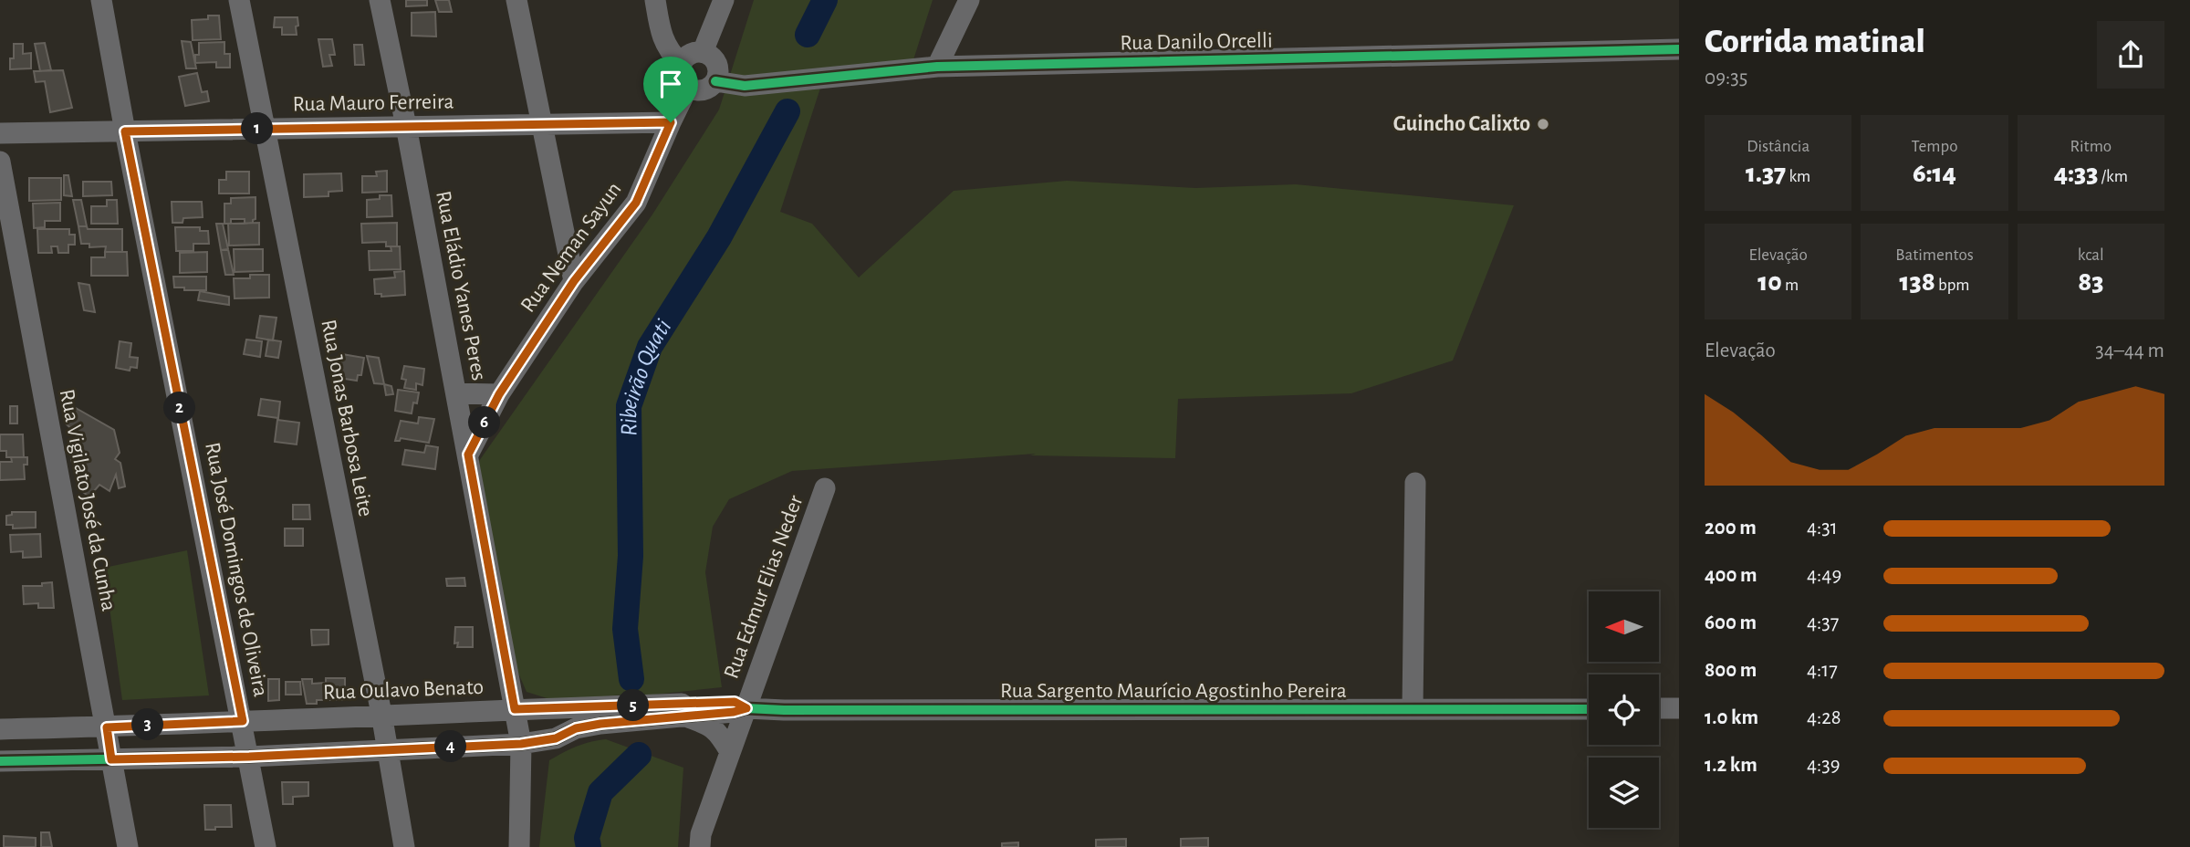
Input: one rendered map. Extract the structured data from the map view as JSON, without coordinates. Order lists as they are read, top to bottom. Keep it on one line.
{"streets":{"street":["Rua Danilo Orcelli","Rua Mauro Ferreira","Rua Neman Sayun","Rua Eládio Yanes Peres","Rua Jonas Barbosa Leite","Rua Vigilato José da Cunha","Rua José Domingos de Oliveira","Rua Edmur Elias Neder","Rua Oulavo Benato","Rua Sargento Maurício Agostinho Pereira"]},"crossings":[["Rua Mauro Ferreira","Rua Neman Sayun"],["Rua Mauro Ferreira","Rua Eládio Yanes Peres"],["Rua Mauro Ferreira","Rua Jonas Barbosa Leite"],["Rua Mauro Ferreira","Rua José Domingos de Oliveira"],["Rua Neman Sayun","Rua Eládio Yanes Peres"],["Rua Eládio Yanes Peres","Rua Oulavo Benato"],["Rua Jonas Barbosa Leite","Rua Oulavo Benato"],["Rua Vigilato José da Cunha","Rua Oulavo Benato"],["Rua José Domingos de Oliveira","Rua Oulavo Benato"],["Rua Edmur Elias Neder","Rua Oulavo Benato"],["Rua Edmur Elias Neder","Rua Sargento Maurício Agostinho Pereira"],["Rua Oulavo Benato","Rua Sargento Maurício Agostinho Pereira"]],"water":["Ribeirão Quati"],"places":["Guincho Calixto"],"north":"left","page":{"heading":["Corrida matinal","09:35"],"stats":[["Distância","1.37 km"],["Tempo","6:14"],["Ritmo","4:33 /km"],["Elevação","10 m"],["Batimentos","138 bpm"],["kcal","83"]],"pins":["1","2","6","5","3","4"],"chart":["Elevação","34–44 m"],"list":[{"name":"200 m","note":"4:31"},{"name":"400 m","note":"4:49"},{"name":"600 m","note":"4:37"},{"name":"800 m","note":"4:17"},{"name":"1.0 km","note":"4:28"},{"name":"1.2 km","note":"4:39"}]}}
